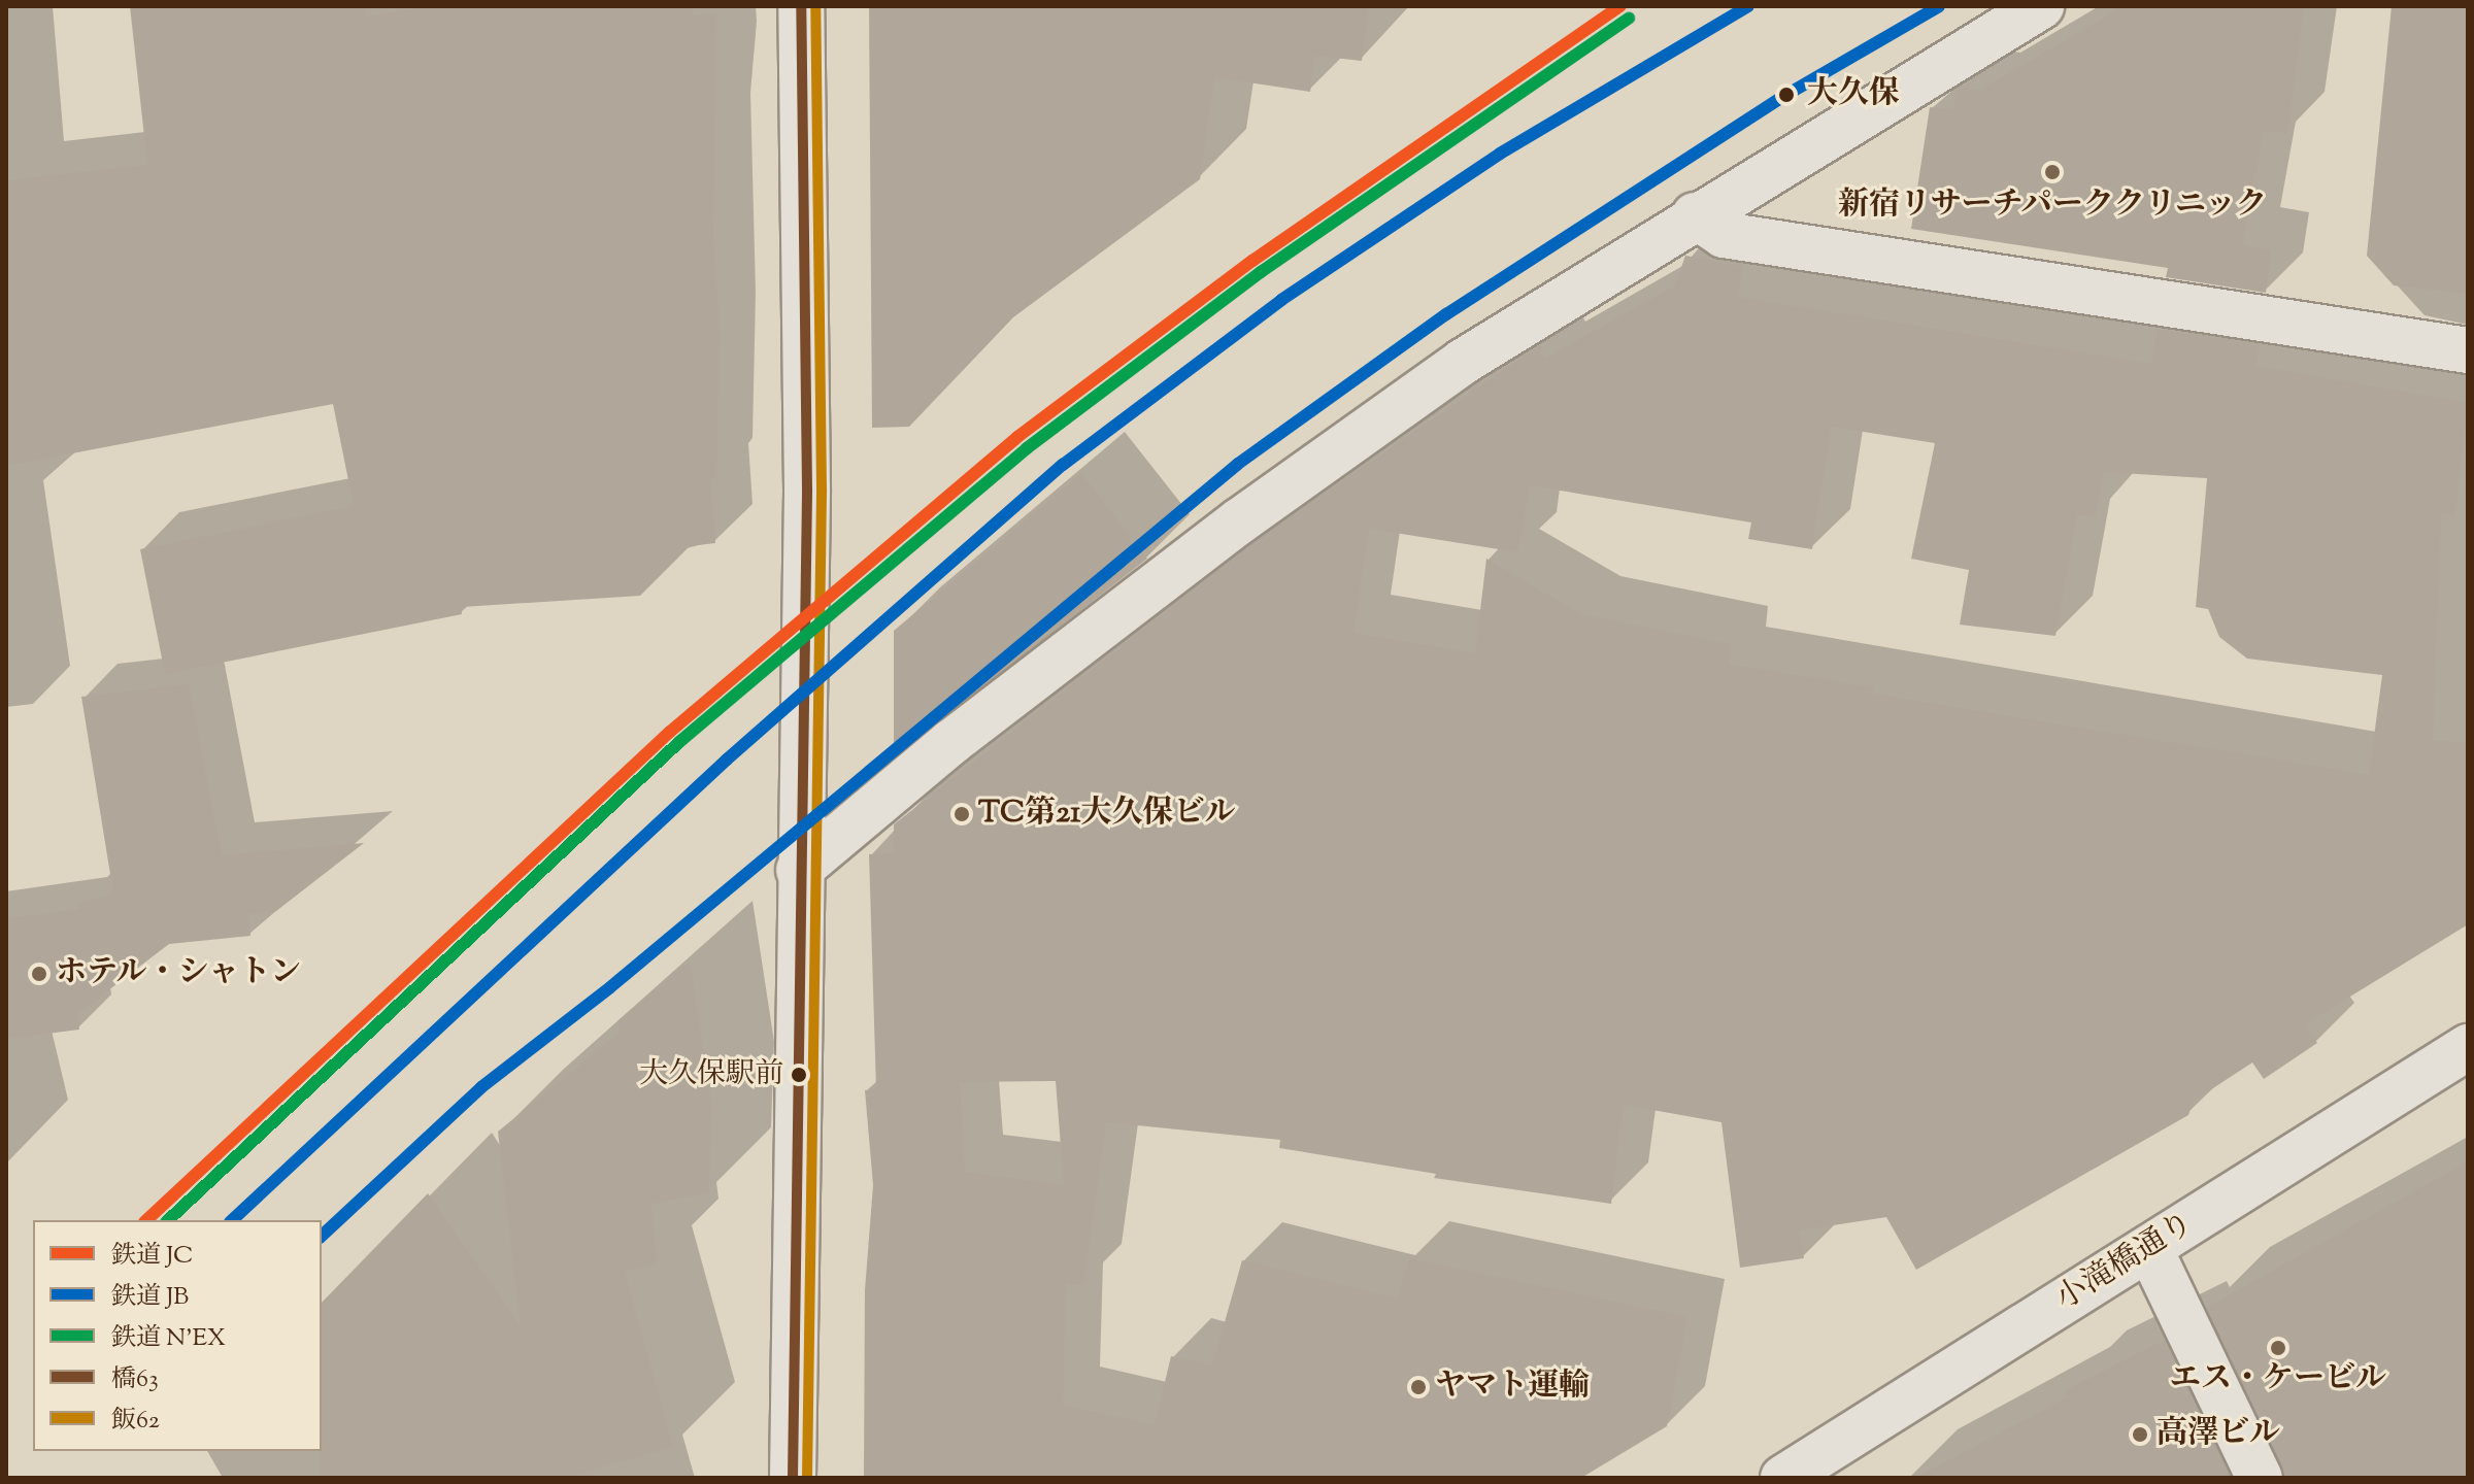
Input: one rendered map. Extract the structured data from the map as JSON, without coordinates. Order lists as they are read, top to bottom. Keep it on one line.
{"streets":{"street":["小滝橋通り"]},"places":["大久保","新宿リサーチパーククリニック","TC第21大久保ビル","ホテル・シャトン","大久保駅前","エス・ケービル","ヤマト運輸","高澤ビル"],"lines":["rail line JC","rail line JB","transit line 橋63","transit line 飯62","rail line N'EX"],"legend":["鉄道 JC","鉄道 JB","鉄道 N'EX","橋63","飯62"]}
